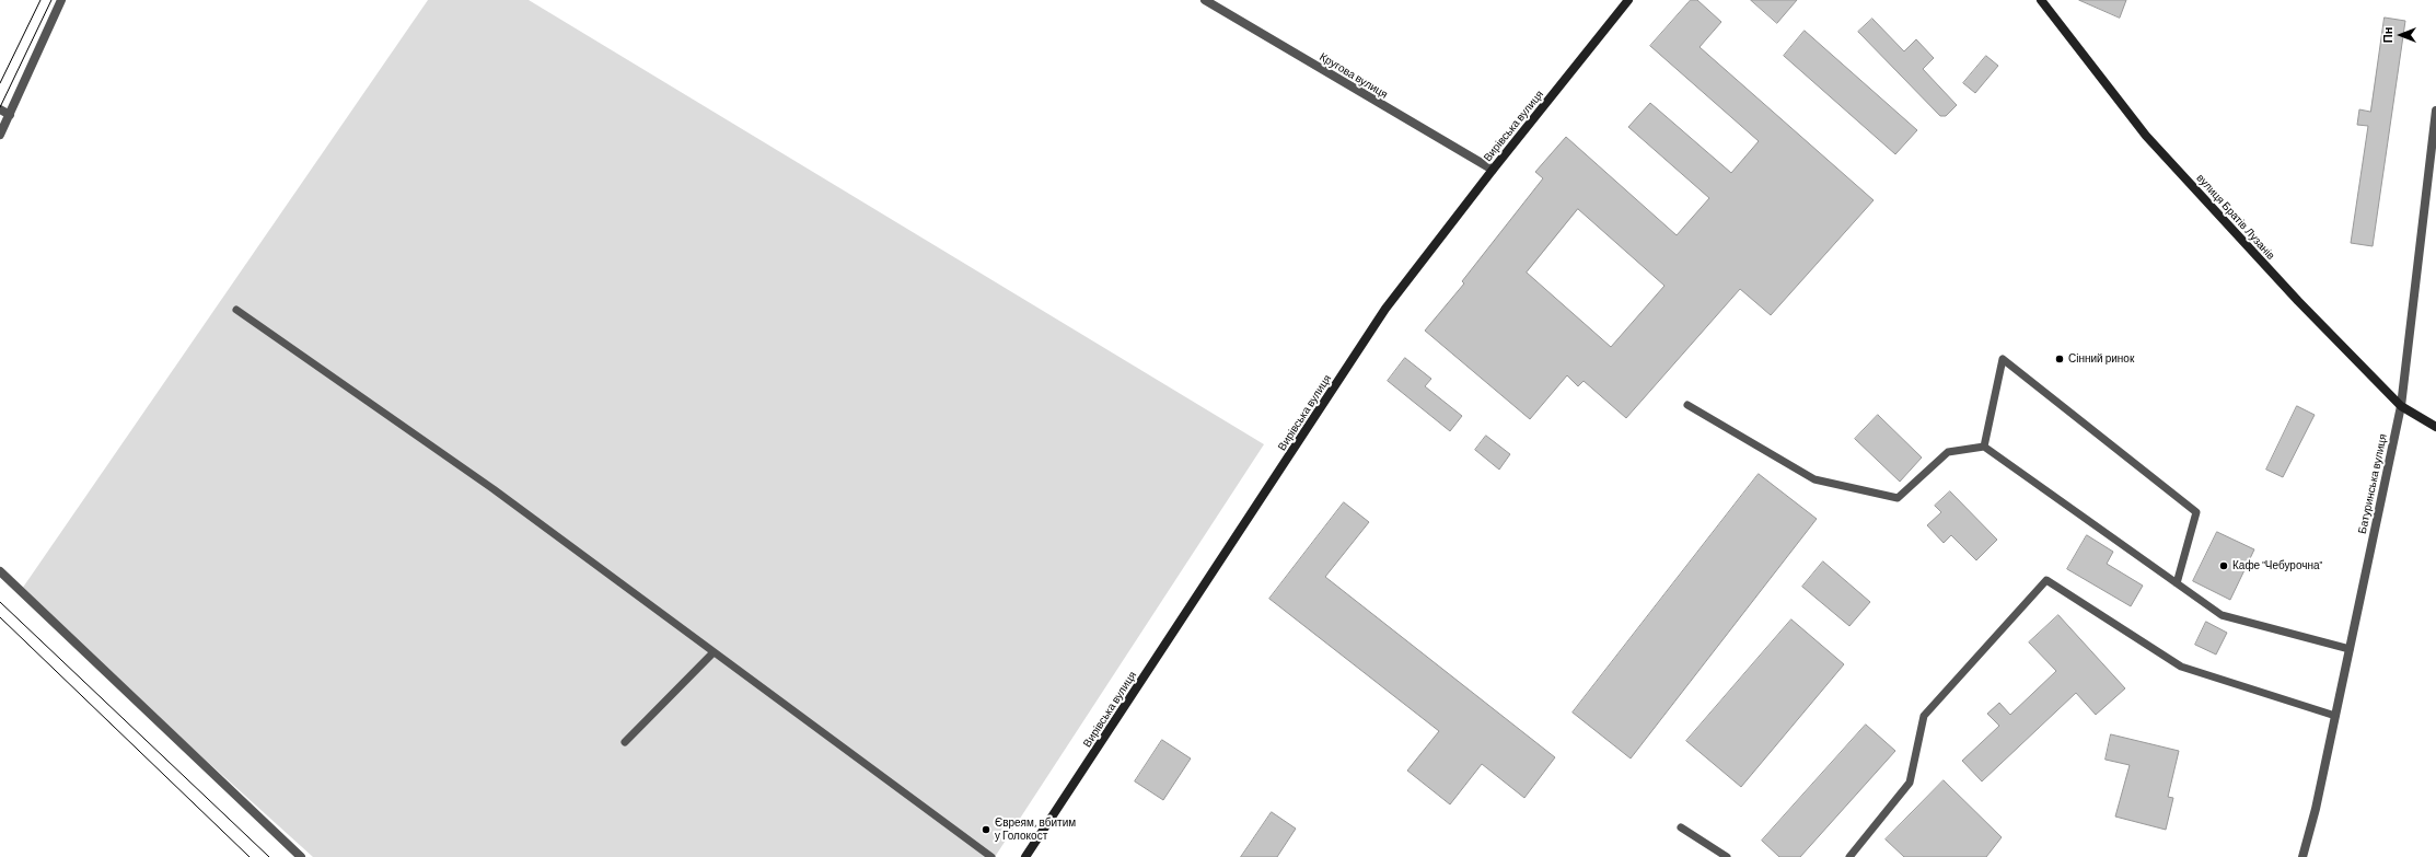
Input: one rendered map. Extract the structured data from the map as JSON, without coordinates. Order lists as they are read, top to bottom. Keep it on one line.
{"streets":{"main road":["Вирівська вулиця","вулиця Братів Лузанів"],"street":["Кругова вулиця","Батуринська вулиця"]},"crossings":[["Кругова вулиця","Вирівська вулиця"],["вулиця Братів Лузанів","Батуринська вулиця"]],"places":["Сінний ринок","Кафе \"Чебурочна\"","Євреям, вбитим у Голокост"],"north":"left"}
